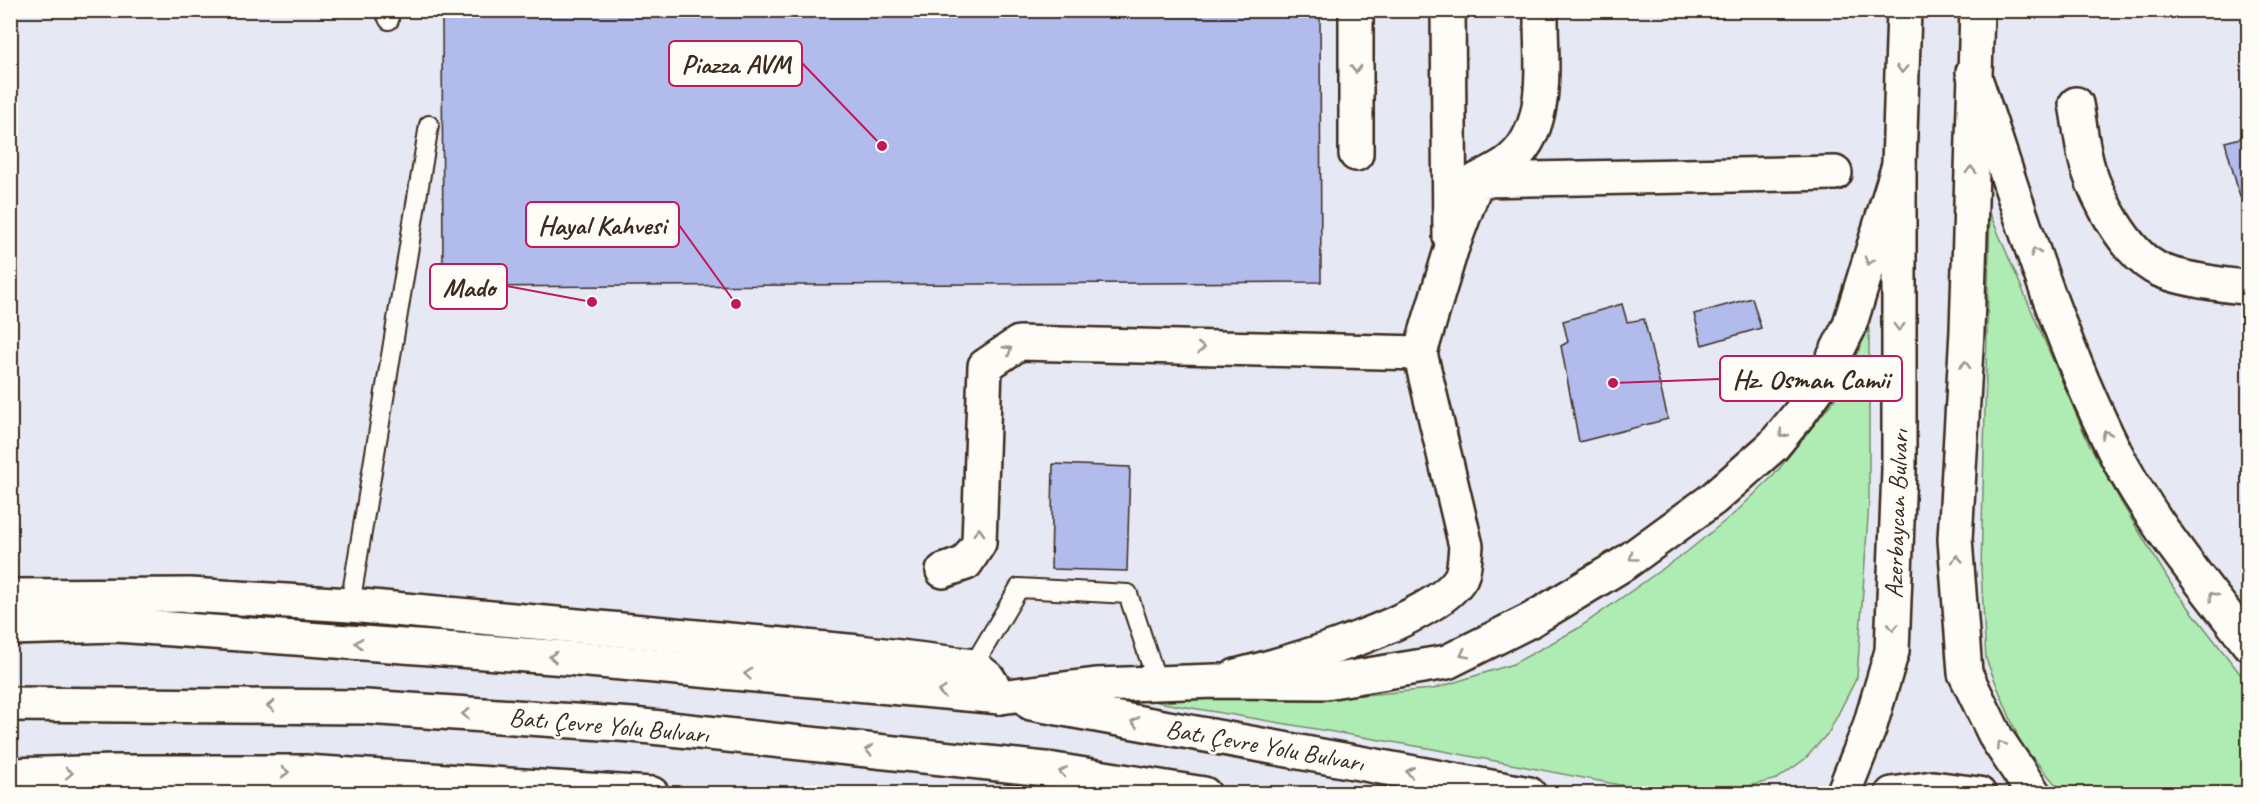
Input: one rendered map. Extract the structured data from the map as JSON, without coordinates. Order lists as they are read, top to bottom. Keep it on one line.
{"streets":{"main road":["Azerbaycan Bulvarı","Batı Çevre Yolu Bulvarı"]},"places":["Piazza AVM","Mado","Hayal Kahvesi","Hz. Osman Camii"]}
